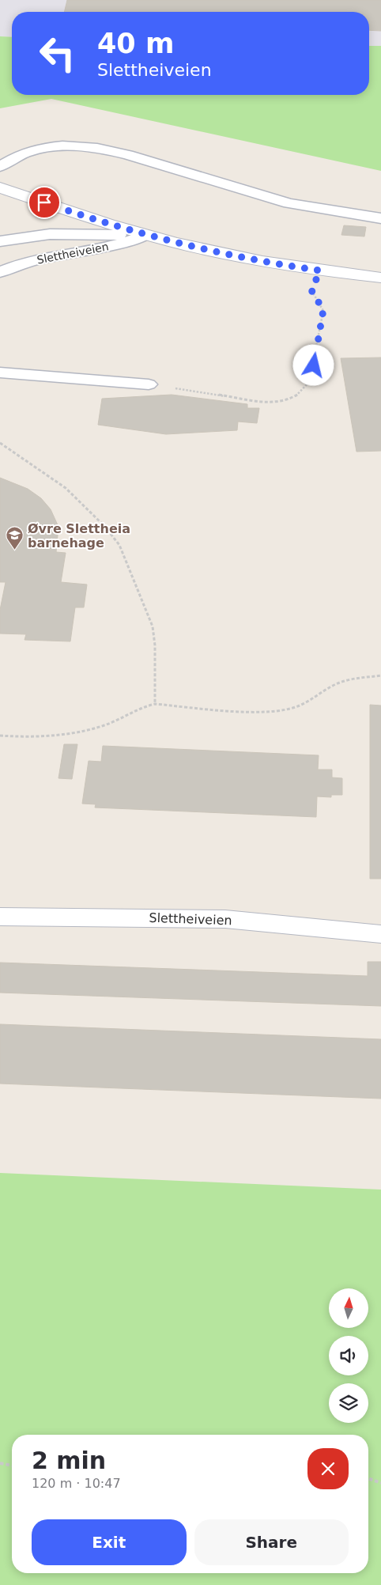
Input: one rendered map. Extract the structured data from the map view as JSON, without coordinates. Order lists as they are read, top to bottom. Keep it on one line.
{"streets":{"street":["Slettheiveien"]},"places":{"school or university":["Øvre Slettheia barnehage"]},"north":"top","page":{"turn":["40 m","Slettheiveien"],"heading":["2 min","120 m · 10:47"],"buttons":["Exit","Share"]}}
